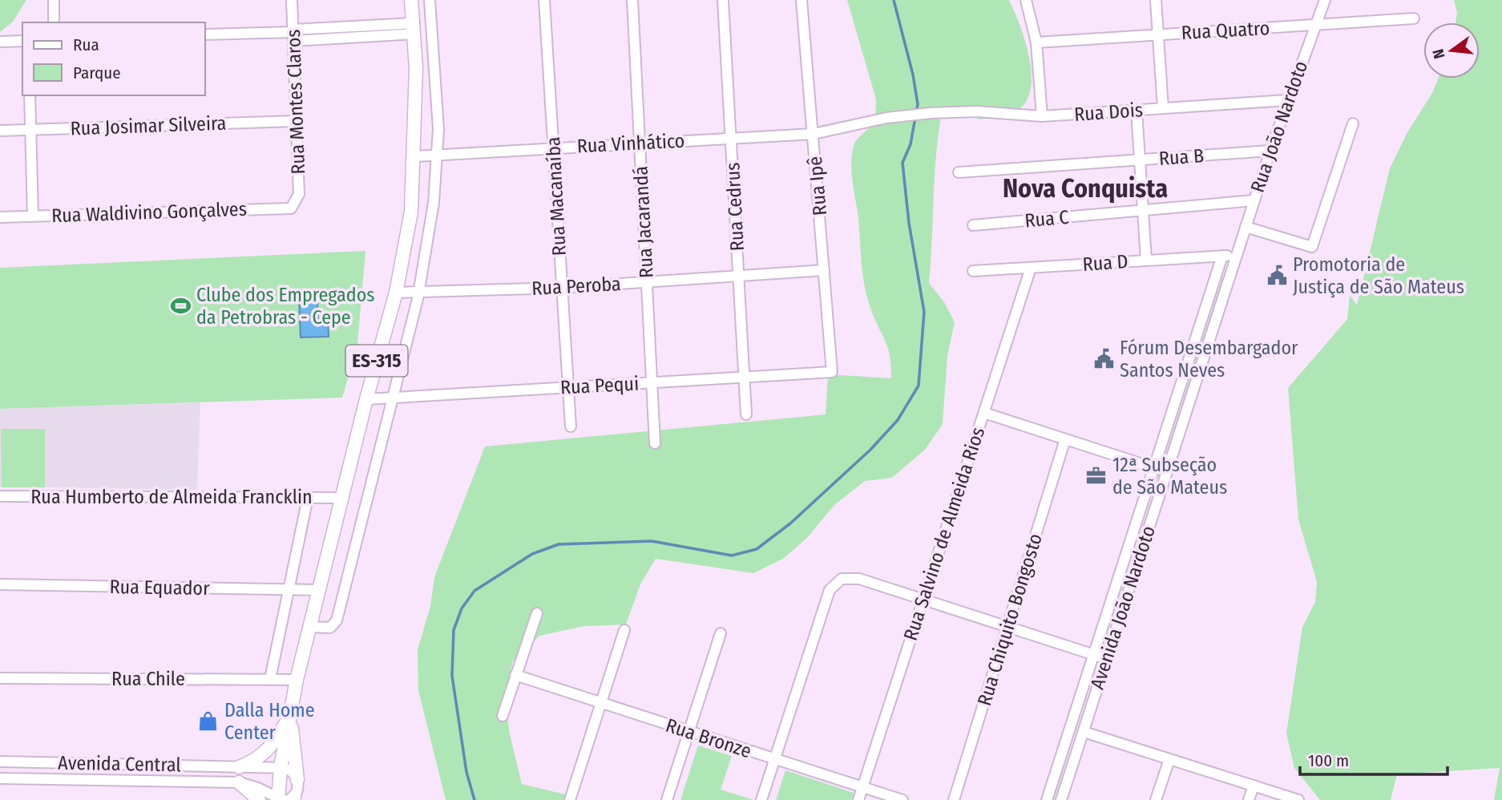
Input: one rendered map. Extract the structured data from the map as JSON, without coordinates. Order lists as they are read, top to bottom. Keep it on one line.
{"streets":{"main road":["ES-315"],"street":["Rua Quatro","Rua Montes Claros","Rua Dois","Rua Josimar Silveira","Rua João Nardoto","Rua Vinhático","Rua B","Rua Ipê","Rua Macanaíba","Rua Cedrus","Rua Waldivino Gonçalves","Rua C","Rua Jacarandá","Rua D","Rua Peroba","Rua Pequi","Rua Humberto de Almeida Francklin","Rua Salvino de Almeida Rios","Rua Equador","Avenida João Nardoto","Rua Chiquito Bongosto","Rua Chile","Rua Bronze","Avenida Central"]},"crossings":[["Rua Quatro","Rua João Nardoto"],["Rua Montes Claros","Rua Josimar Silveira"],["Rua Montes Claros","Rua Waldivino Gonçalves"],["Rua Dois","Rua João Nardoto"],["Rua Dois","Rua Vinhático"],["Rua Dois","Rua Ipê"],["Rua João Nardoto","Rua B"],["Rua João Nardoto","Rua C"],["Rua João Nardoto","Rua D"],["Rua João Nardoto","Avenida João Nardoto"],["Rua Vinhático","Rua Ipê"],["Rua Vinhático","Rua Macanaíba"],["Rua Vinhático","Rua Cedrus"],["Rua Vinhático","Rua Jacarandá"],["Rua Vinhático","ES-315"],["Rua Ipê","Rua Peroba"],["Rua Ipê","Rua Pequi"],["Rua Macanaíba","Rua Peroba"],["Rua Macanaíba","Rua Pequi"],["Rua Cedrus","Rua Peroba"],["Rua Cedrus","Rua Pequi"],["Rua Jacarandá","Rua Peroba"],["Rua Jacarandá","Rua Pequi"],["Rua D","Rua Salvino de Almeida Rios"],["Rua D","Avenida João Nardoto"],["Rua Peroba","ES-315"],["ES-315","Rua Pequi"],["ES-315","Rua Humberto de Almeida Francklin"],["ES-315","Rua Equador"],["ES-315","Rua Chile"],["ES-315","Avenida Central"],["Rua Salvino de Almeida Rios","Rua Bronze"]],"districts":["Nova Conquista"],"places":{"public building":["Promotoria de Justiça de São Mateus","Fórum Desembargador Santos Neves"],"sports":["Clube dos Empregados da Petrobras - Cepe"],"office":["12ª Subseção de São Mateus"],"shop":["Dalla Home Center"]},"legend":["Rua","Parque"],"scale_bar":"100 m","north":"left"}
